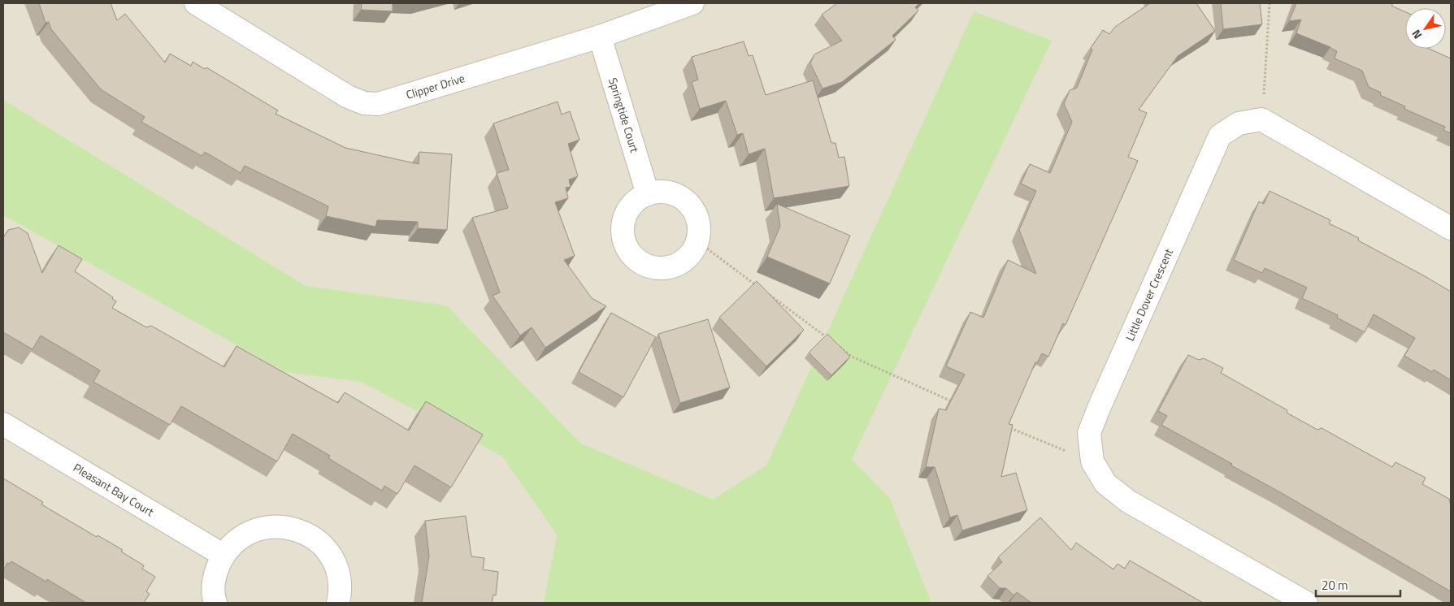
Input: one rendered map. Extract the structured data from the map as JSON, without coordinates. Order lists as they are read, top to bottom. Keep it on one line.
{"streets":{"street":["Clipper Drive","Springtide Court","Little Dover Crescent","Pleasant Bay Court"]},"crossings":[["Clipper Drive","Springtide Court"]],"scale_bar":"20 m","north":"bottom left"}
